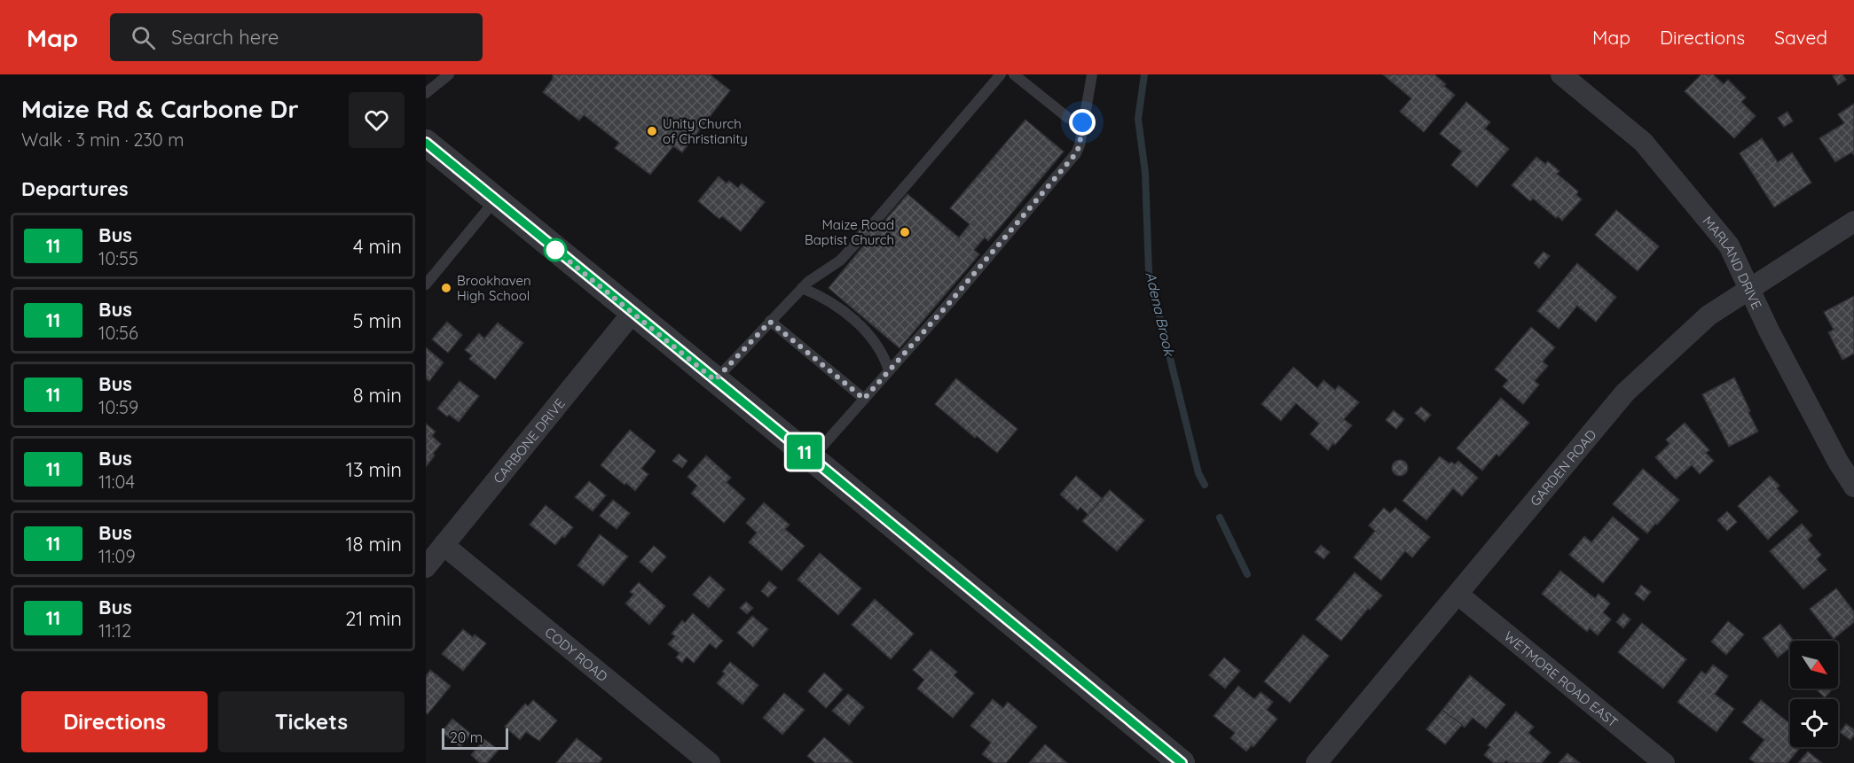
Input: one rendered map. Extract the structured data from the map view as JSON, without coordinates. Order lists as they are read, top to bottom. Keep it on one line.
{"streets":{"street":["MARLAND DRIVE","CARBONE DRIVE","GARDEN ROAD","CODY ROAD","WETMORE ROAD EAST"]},"crossings":[["MARLAND DRIVE","GARDEN ROAD"],["CARBONE DRIVE","CODY ROAD"],["GARDEN ROAD","WETMORE ROAD EAST"]],"water":["Adena Brook"],"places":["Unity Church of Christianity","Maize Road Baptist Church","Brookhaven High School"],"lines":["bus line 11"],"scale_bar":"20 m","north":"bottom right","page":{"header":"Map","search":"Search here","nav":["Map","Directions","Saved"],"heading":[["Maize Rd & Carbone Dr","Walk · 3 min · 230 m"],"Departures"],"on_map":"11","list":[{"mark":"11","name":"Bus","note":"10:55","value":"4 min"},{"mark":"11","name":"Bus","note":"10:56","value":"5 min"},{"mark":"11","name":"Bus","note":"10:59","value":"8 min"},{"mark":"11","name":"Bus","note":"11:04","value":"13 min"},{"mark":"11","name":"Bus","note":"11:09","value":"18 min"},{"mark":"11","name":"Bus","note":"11:12","value":"21 min"}],"buttons":["Directions","Tickets"],"scale":"20 m"}}
